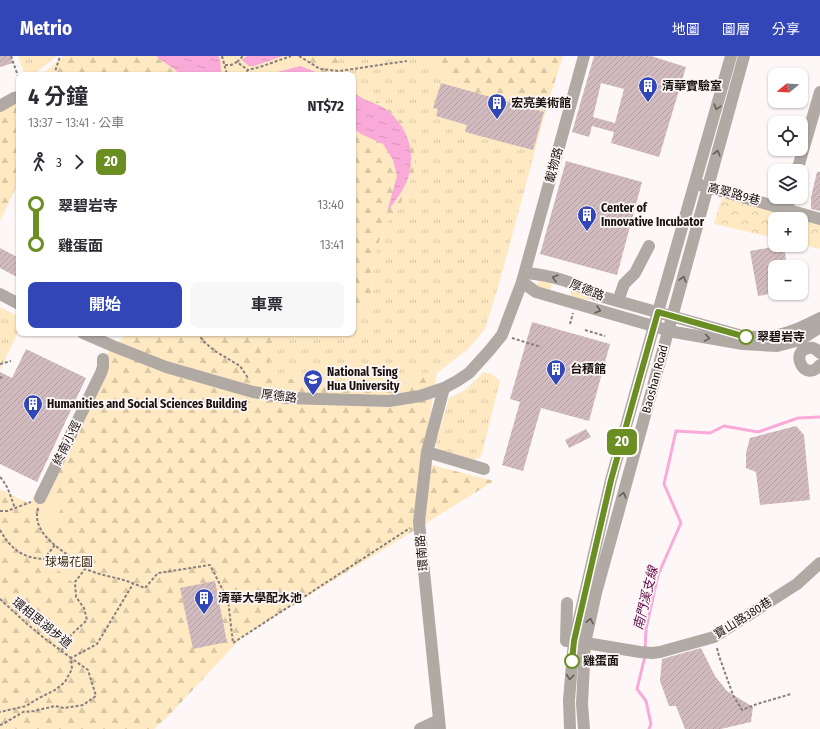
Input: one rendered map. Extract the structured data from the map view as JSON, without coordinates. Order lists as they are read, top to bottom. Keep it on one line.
{"streets":{"street":["載物路","高翠路9巷","厚德路","Baoshan Road","終南小徑","環南路","寶山路380巷"],"path":["環相思湖步道"]},"crossings":[["載物路","厚德路"],["高翠路9巷","Baoshan Road"],["厚德路","Baoshan Road"],["厚德路","環南路"],["Baoshan Road","寶山路380巷"]],"water":["南門溪支線"],"parks":["球場花園"],"places":{"building":["清華實驗室","宏亮美術館","Center of Innovative Incubator","台積館","Humanities and Social Sciences Building","清華大學配水池"],"other":["翠碧岩寺","雞蛋面"],"school or university":["National Tsing Hua University"]},"lines":["bus line 20"],"north":"left","page":{"header":"Metrio","nav":["地圖","圖層","分享"],"on_map":"20","map_buttons":["+","−"],"heading":["4 分鐘","13:37 – 13:41 · 公車","NT$72"],"legs":["3","20"],"list":[{"name":"翠碧岩寺","value":"13:40"},{"name":"雞蛋面","value":"13:41"}],"buttons":["開始","車票"]}}
